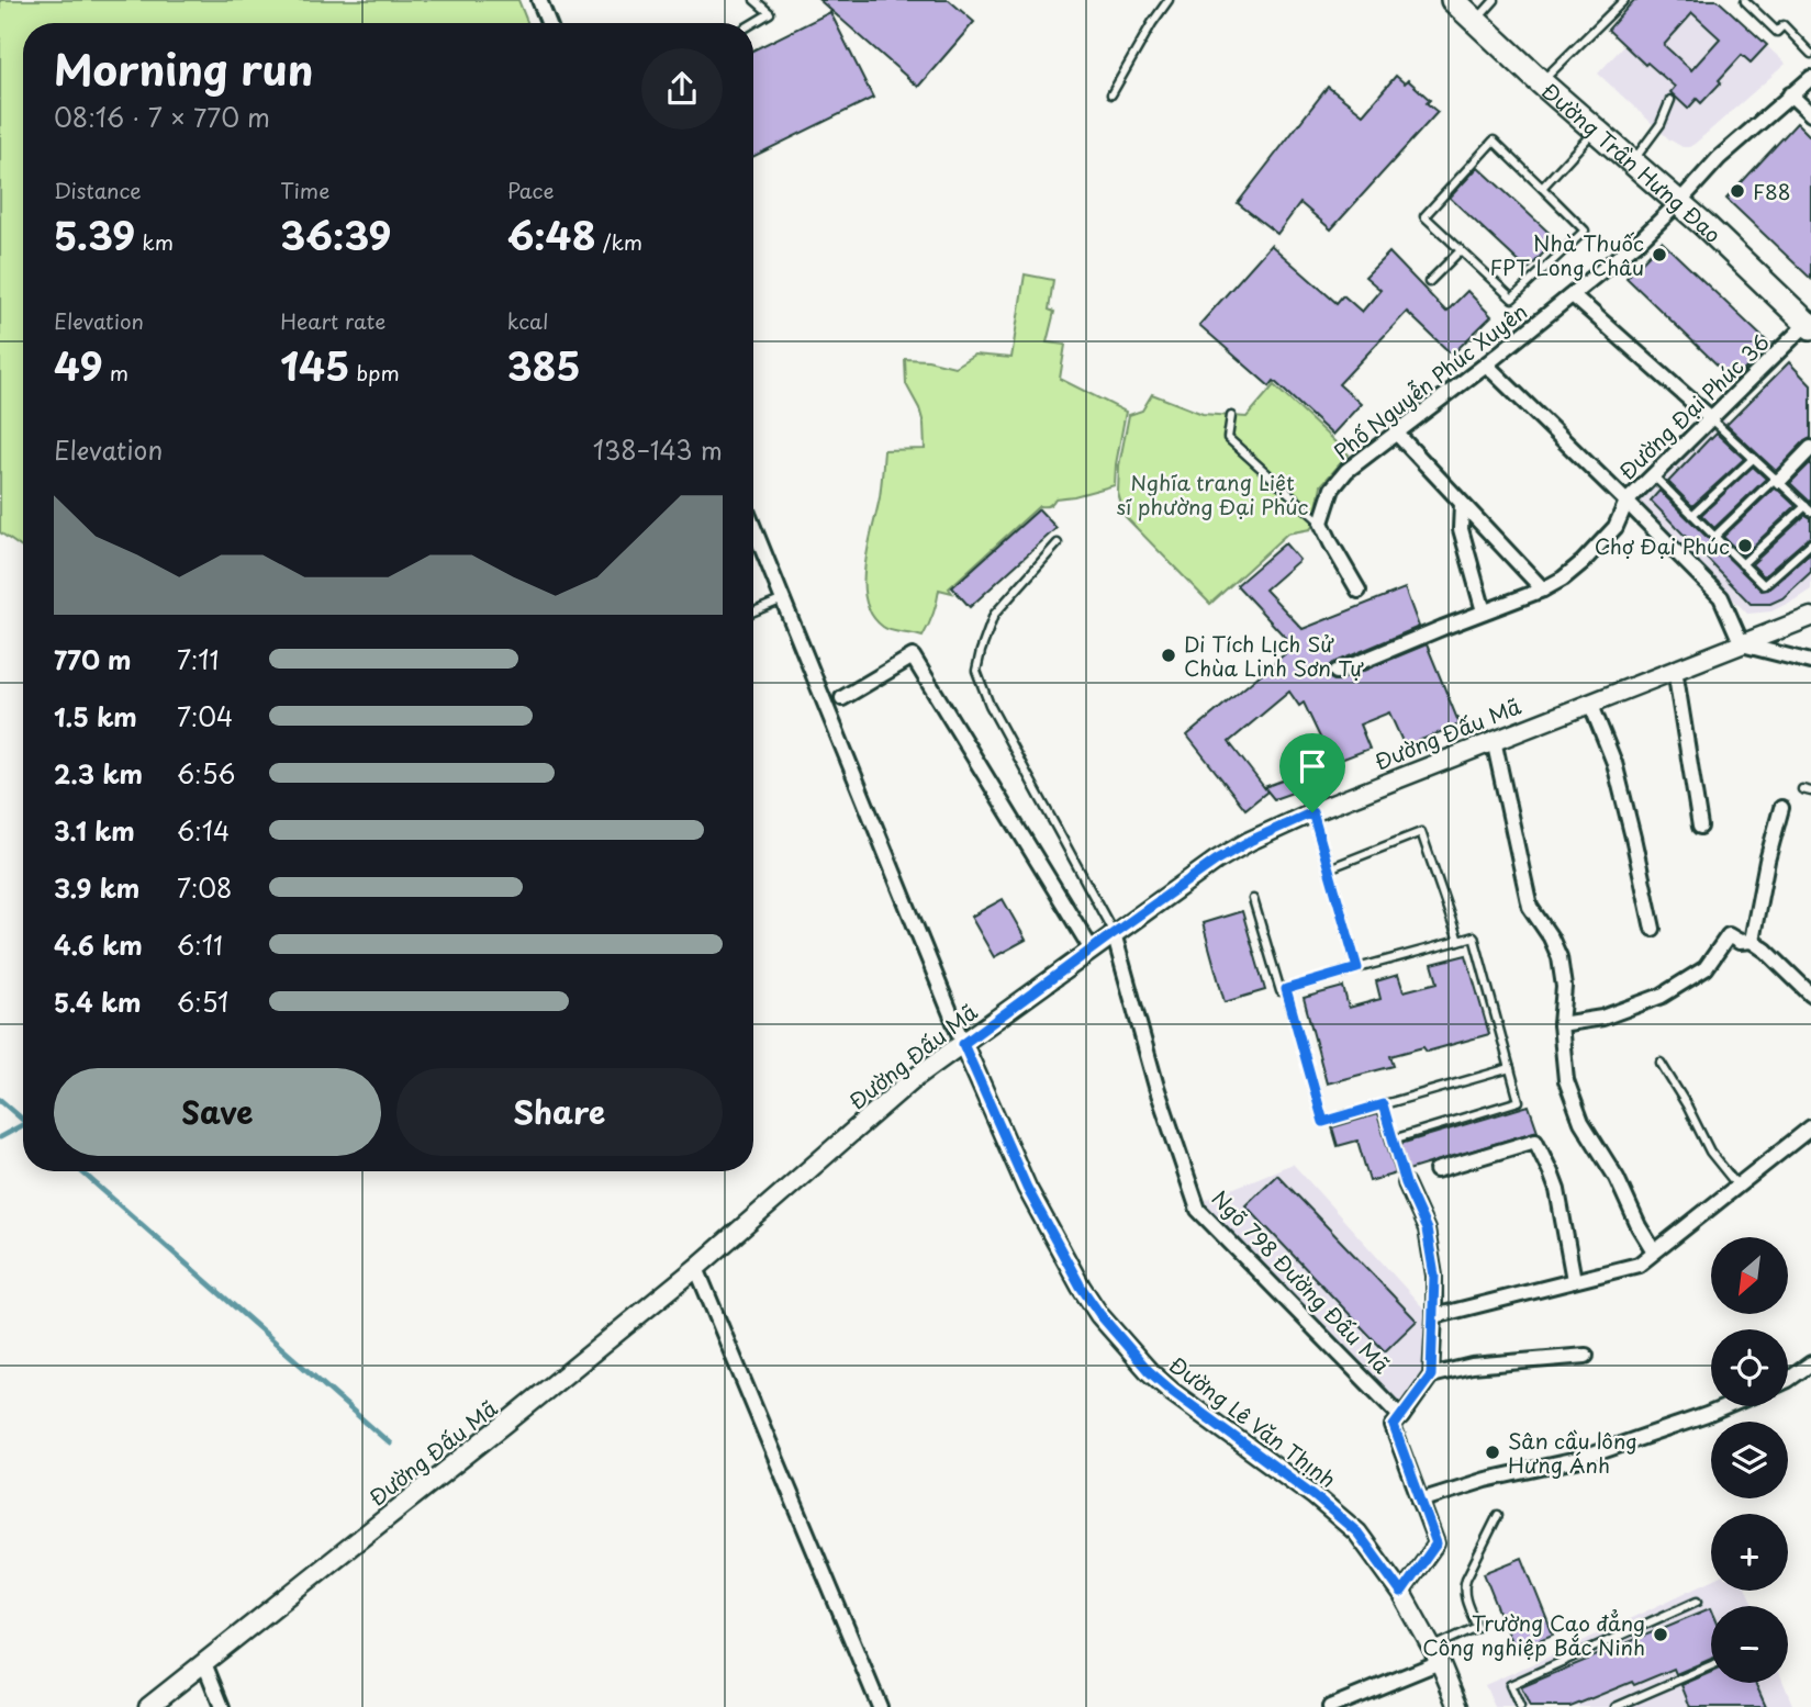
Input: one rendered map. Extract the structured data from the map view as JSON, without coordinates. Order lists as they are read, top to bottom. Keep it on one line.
{"streets":{"main road":["Đường Trần Hưng Đạo"],"street":["Phố Nguyễn Phúc Xuyên","Đường Đại Phúc 36","Đường Đấu Mã","Ngõ 798 Đường Đấu Mã","Đường Lê Văn Thịnh"]},"crossings":[["Đường Trần Hưng Đạo","Phố Nguyễn Phúc Xuyên"],["Đường Trần Hưng Đạo","Đường Đại Phúc 36"],["Đường Đấu Mã","Ngõ 798 Đường Đấu Mã"],["Đường Đấu Mã","Đường Lê Văn Thịnh"]],"parks":["Nghĩa trang Liệt sĩ phường Đại Phúc"],"places":["F88","Nhà Thuốc FPT Long Châu","Chợ Đại Phúc","Di Tích Lịch Sử Chùa Linh Sơn Tự","Sân cầu lông Hưng Ánh","Trường Cao đẳng Công nghiệp Bắc Ninh"],"north":"bottom left","page":{"heading":["Morning run","08:16 · 7 × 770 m"],"stats":[["Distance","5.39 km"],["Time","36:39"],["Pace","6:48 /km"],["Elevation","49 m"],["Heart rate","145 bpm"],["kcal","385"]],"chart":["Elevation","138–143 m"],"list":[{"name":"770 m","note":"7:11"},{"name":"1.5 km","note":"7:04"},{"name":"2.3 km","note":"6:56"},{"name":"3.1 km","note":"6:14"},{"name":"3.9 km","note":"7:08"},{"name":"4.6 km","note":"6:11"},{"name":"5.4 km","note":"6:51"}],"buttons":["Save","Share"],"map_buttons":["+","−"]}}
